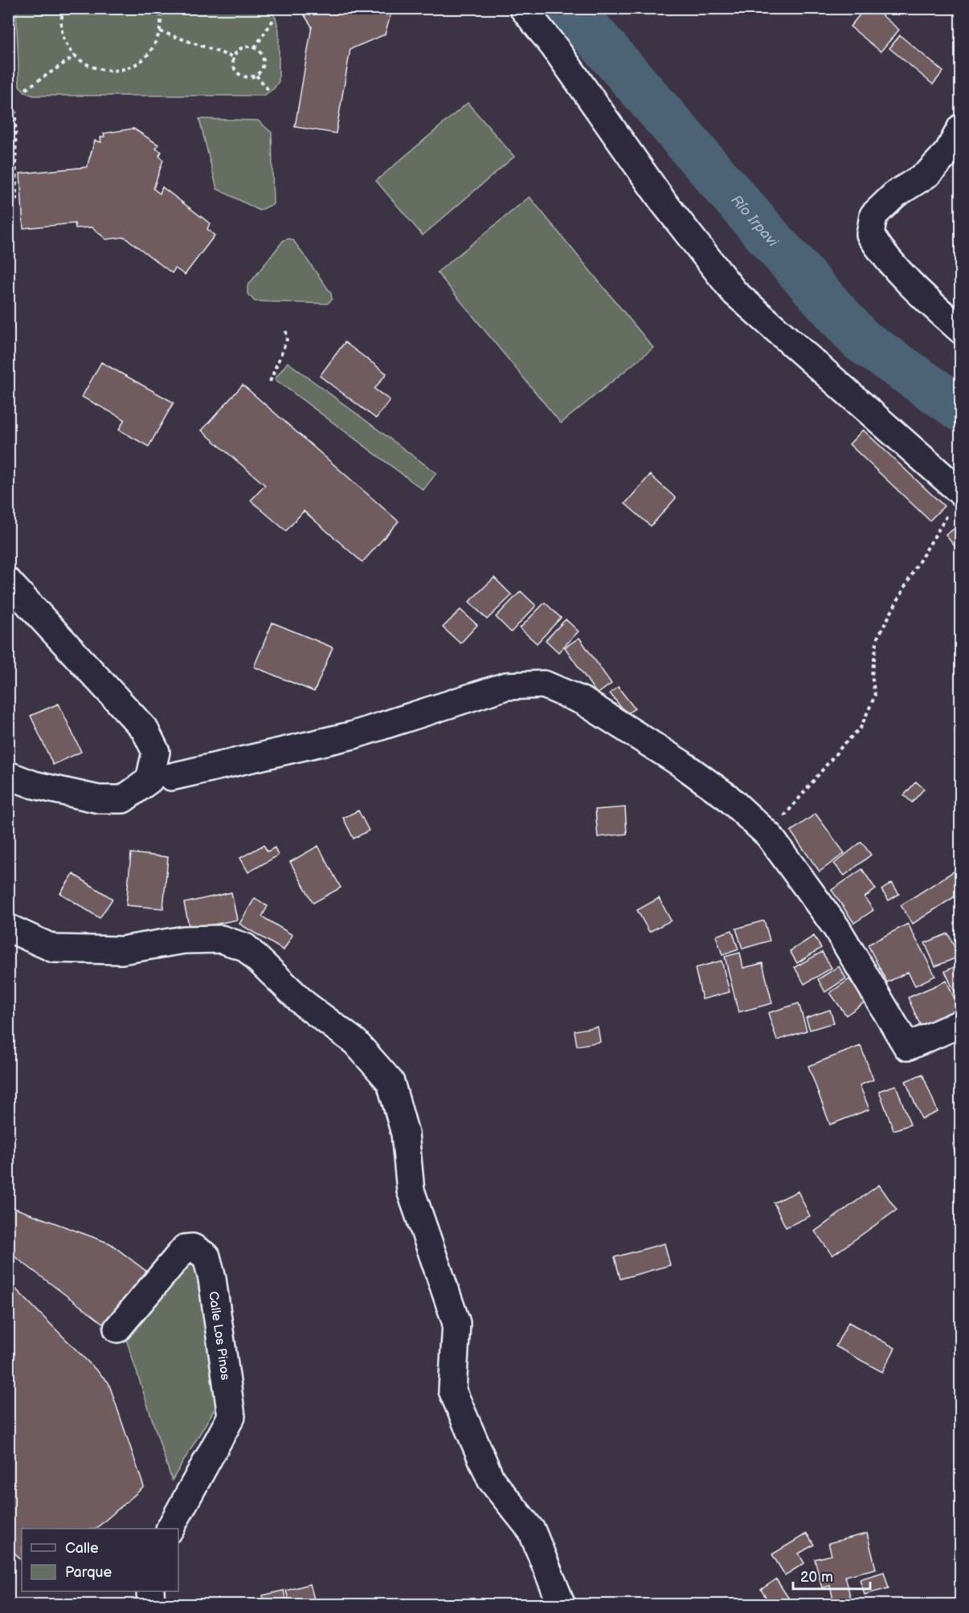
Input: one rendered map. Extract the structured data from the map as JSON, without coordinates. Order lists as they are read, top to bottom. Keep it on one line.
{"streets":{"street":["Calle Los Pinos"]},"water":["Río Irpavi"],"legend":["Calle","Parque"],"scale_bar":"20 m"}
